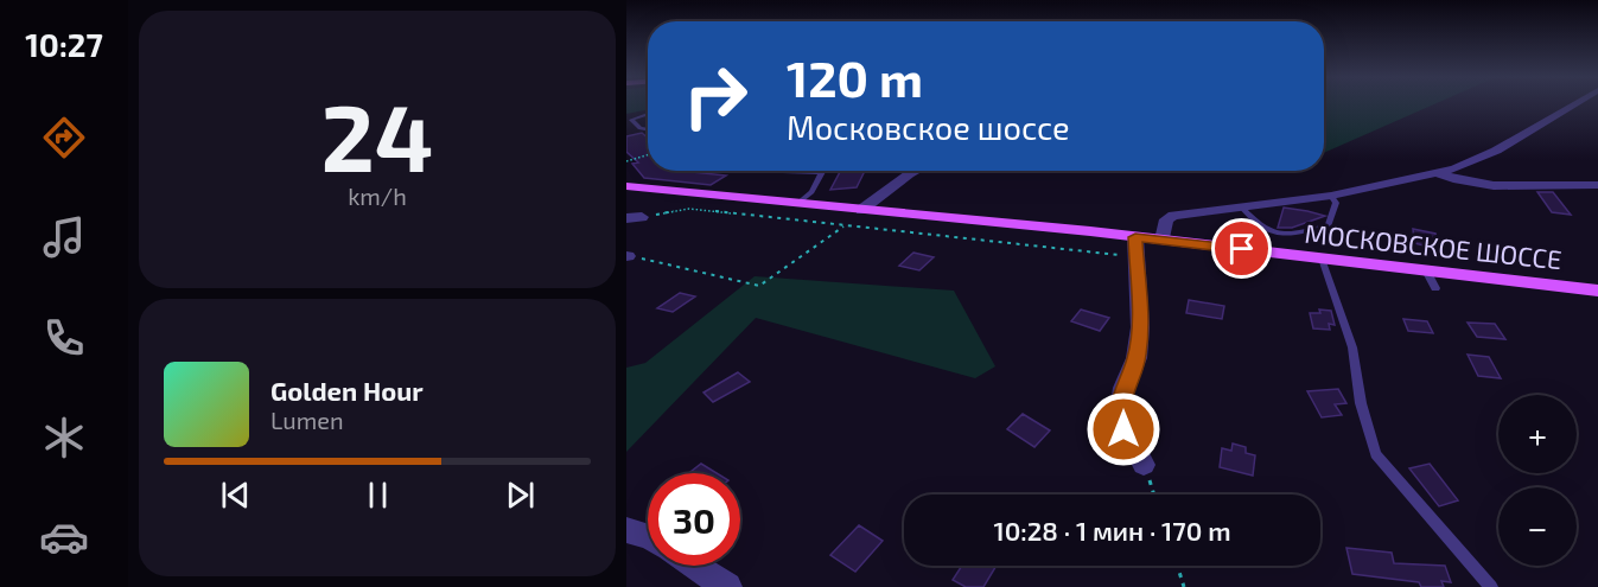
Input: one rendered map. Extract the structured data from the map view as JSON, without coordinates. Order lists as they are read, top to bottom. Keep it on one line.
{"streets":{"main road":["МОСКОВСКОЕ ШОССЕ"]},"page":{"tabs":"10:27","tile":["24","km/h"],"turn":["120 m","Московское шоссе"],"song":["Golden Hour","Lumen"],"map_buttons":["+","−"],"limit":"30","trip":"10:28 · 1 мин · 170 m"}}
